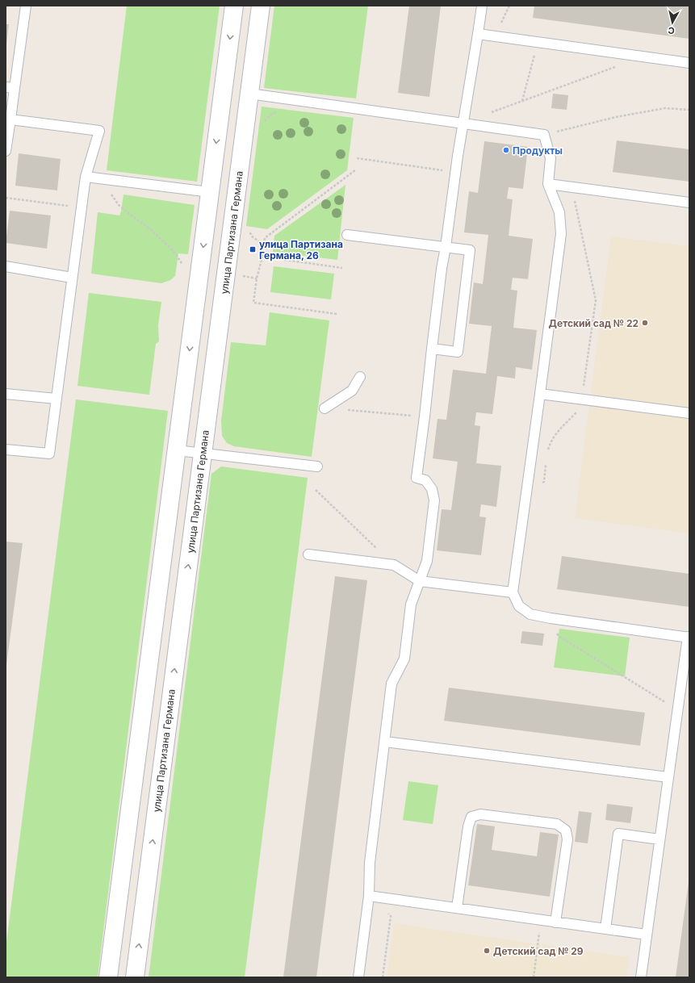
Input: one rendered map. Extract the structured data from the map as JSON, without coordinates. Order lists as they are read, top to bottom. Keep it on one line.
{"streets":{"main road":["улица Партизана Германа"]},"places":{"other":["Продукты","Детский сад № 22","Детский сад № 29"],"transit":["улица Партизана Германа, 26"]},"north":"bottom"}
